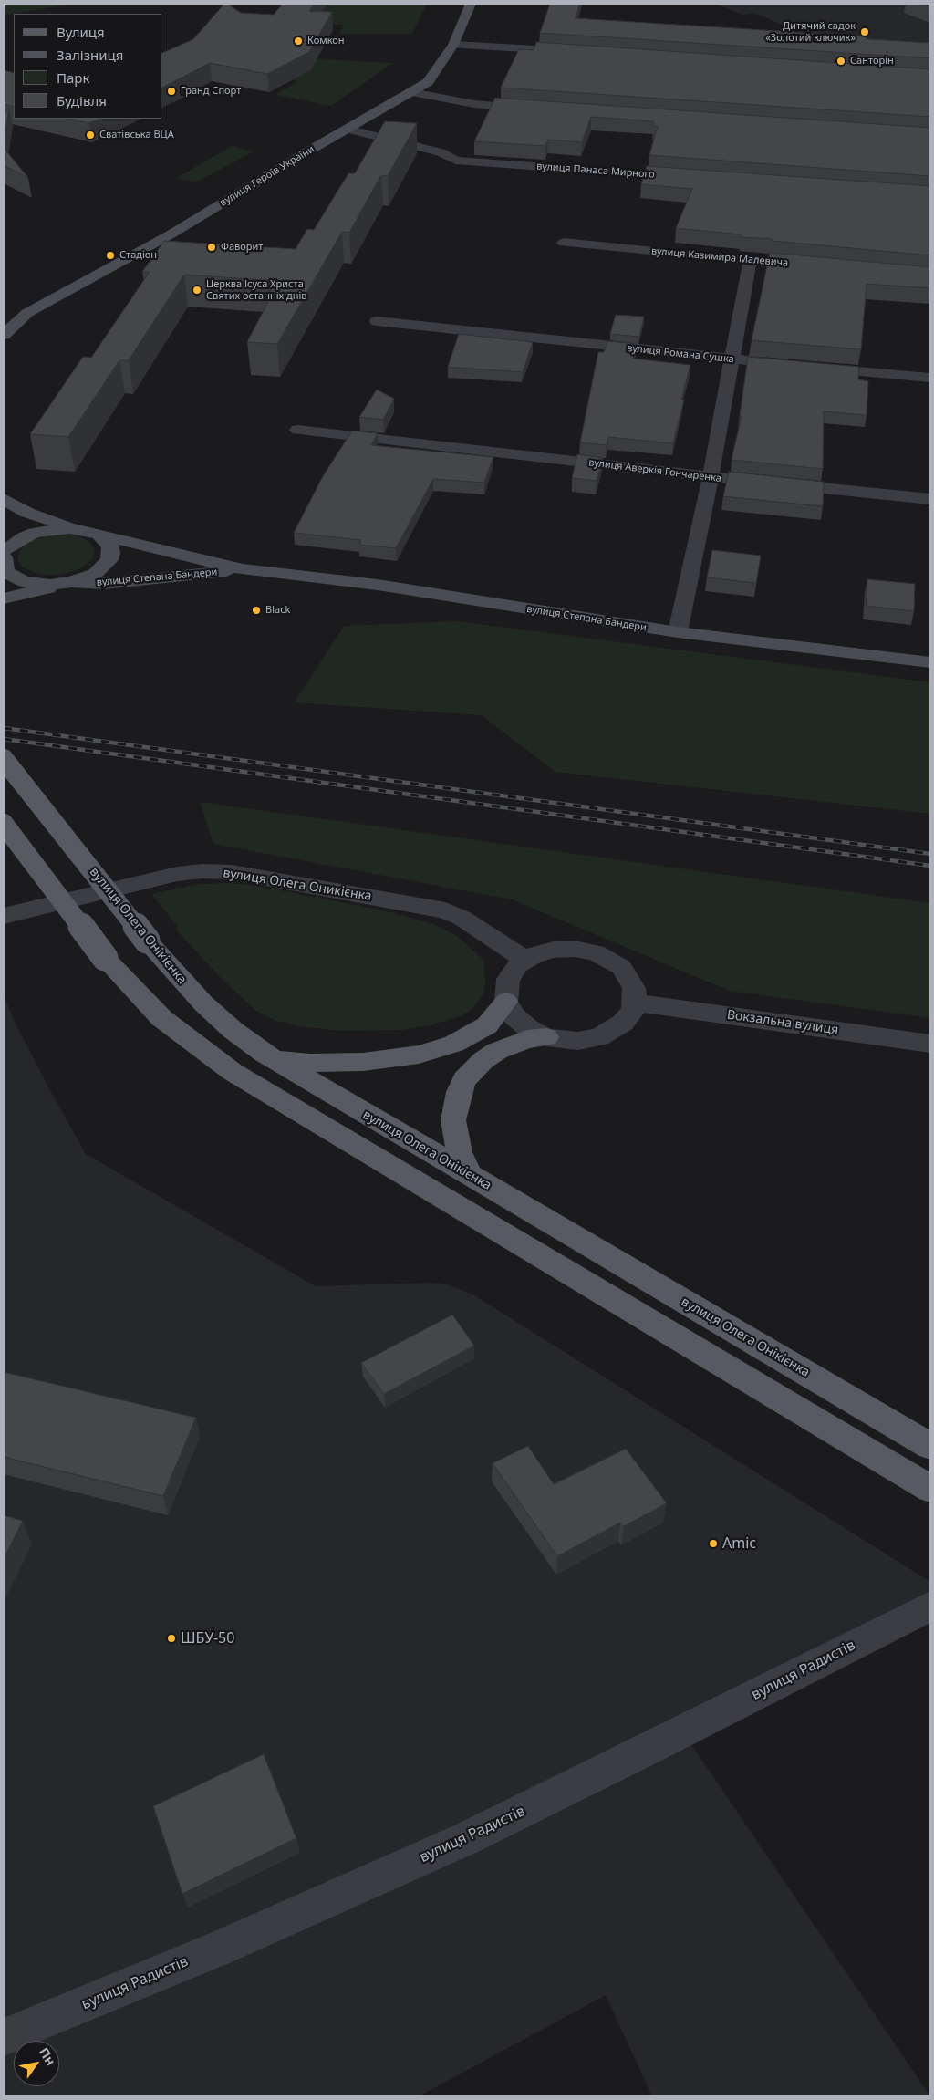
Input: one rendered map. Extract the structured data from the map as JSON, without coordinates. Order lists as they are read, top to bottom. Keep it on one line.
{"streets":{"main road":["вулиця Героїв України","вулиця Степана Бандери","вулиця Олега Онікієнка"],"street":["вулиця Панаса Мирного","вулиця Казимира Малевича","вулиця Романа Сушка","вулиця Аверкія Гончаренка","вулиця Олега Оникієнка","Вокзальна вулиця","вулиця Радистів"]},"crossings":[["вулиця Панаса Мирного","вулиця Героїв України"],["вулиця Олега Оникієнка","Вокзальна вулиця"]],"places":["Дитячий садок «Золотий ключик»","Комкон","Санторін","Гранд Спорт","Сватівська ВЦА","Фаворит","Стадіон","Церква Ісуса Христа Святих останніх днів","Black","Amic","ШБУ-50"],"legend":["Вулиця","Залізниця","Парк","Будівля"],"north":"top right"}
